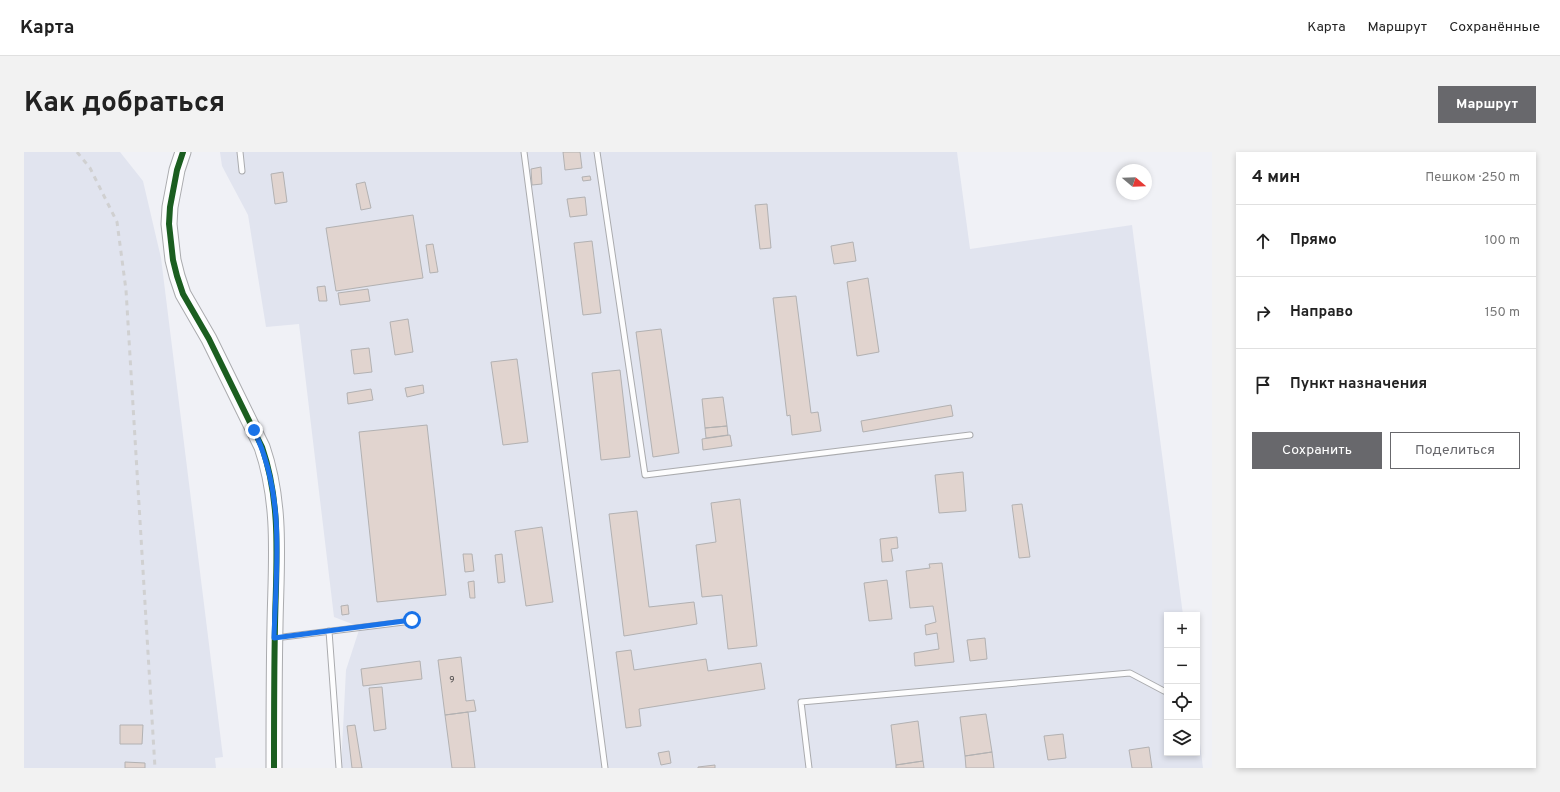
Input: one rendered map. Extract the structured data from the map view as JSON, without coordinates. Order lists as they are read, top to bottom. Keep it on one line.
{"house_numbers":["9"],"north":"right","page":{"header":"Карта","nav":["Карта","Маршрут","Сохранённые"],"title":"Как добраться","buttons":["Маршрут",["Сохранить","Поделиться"]],"heading":["4 мин","Пешком · 250 m"],"list":[["Прямо","100 m"],["Направо","150 m"],"Пункт назначения"],"map_buttons":["+","−"]}}
